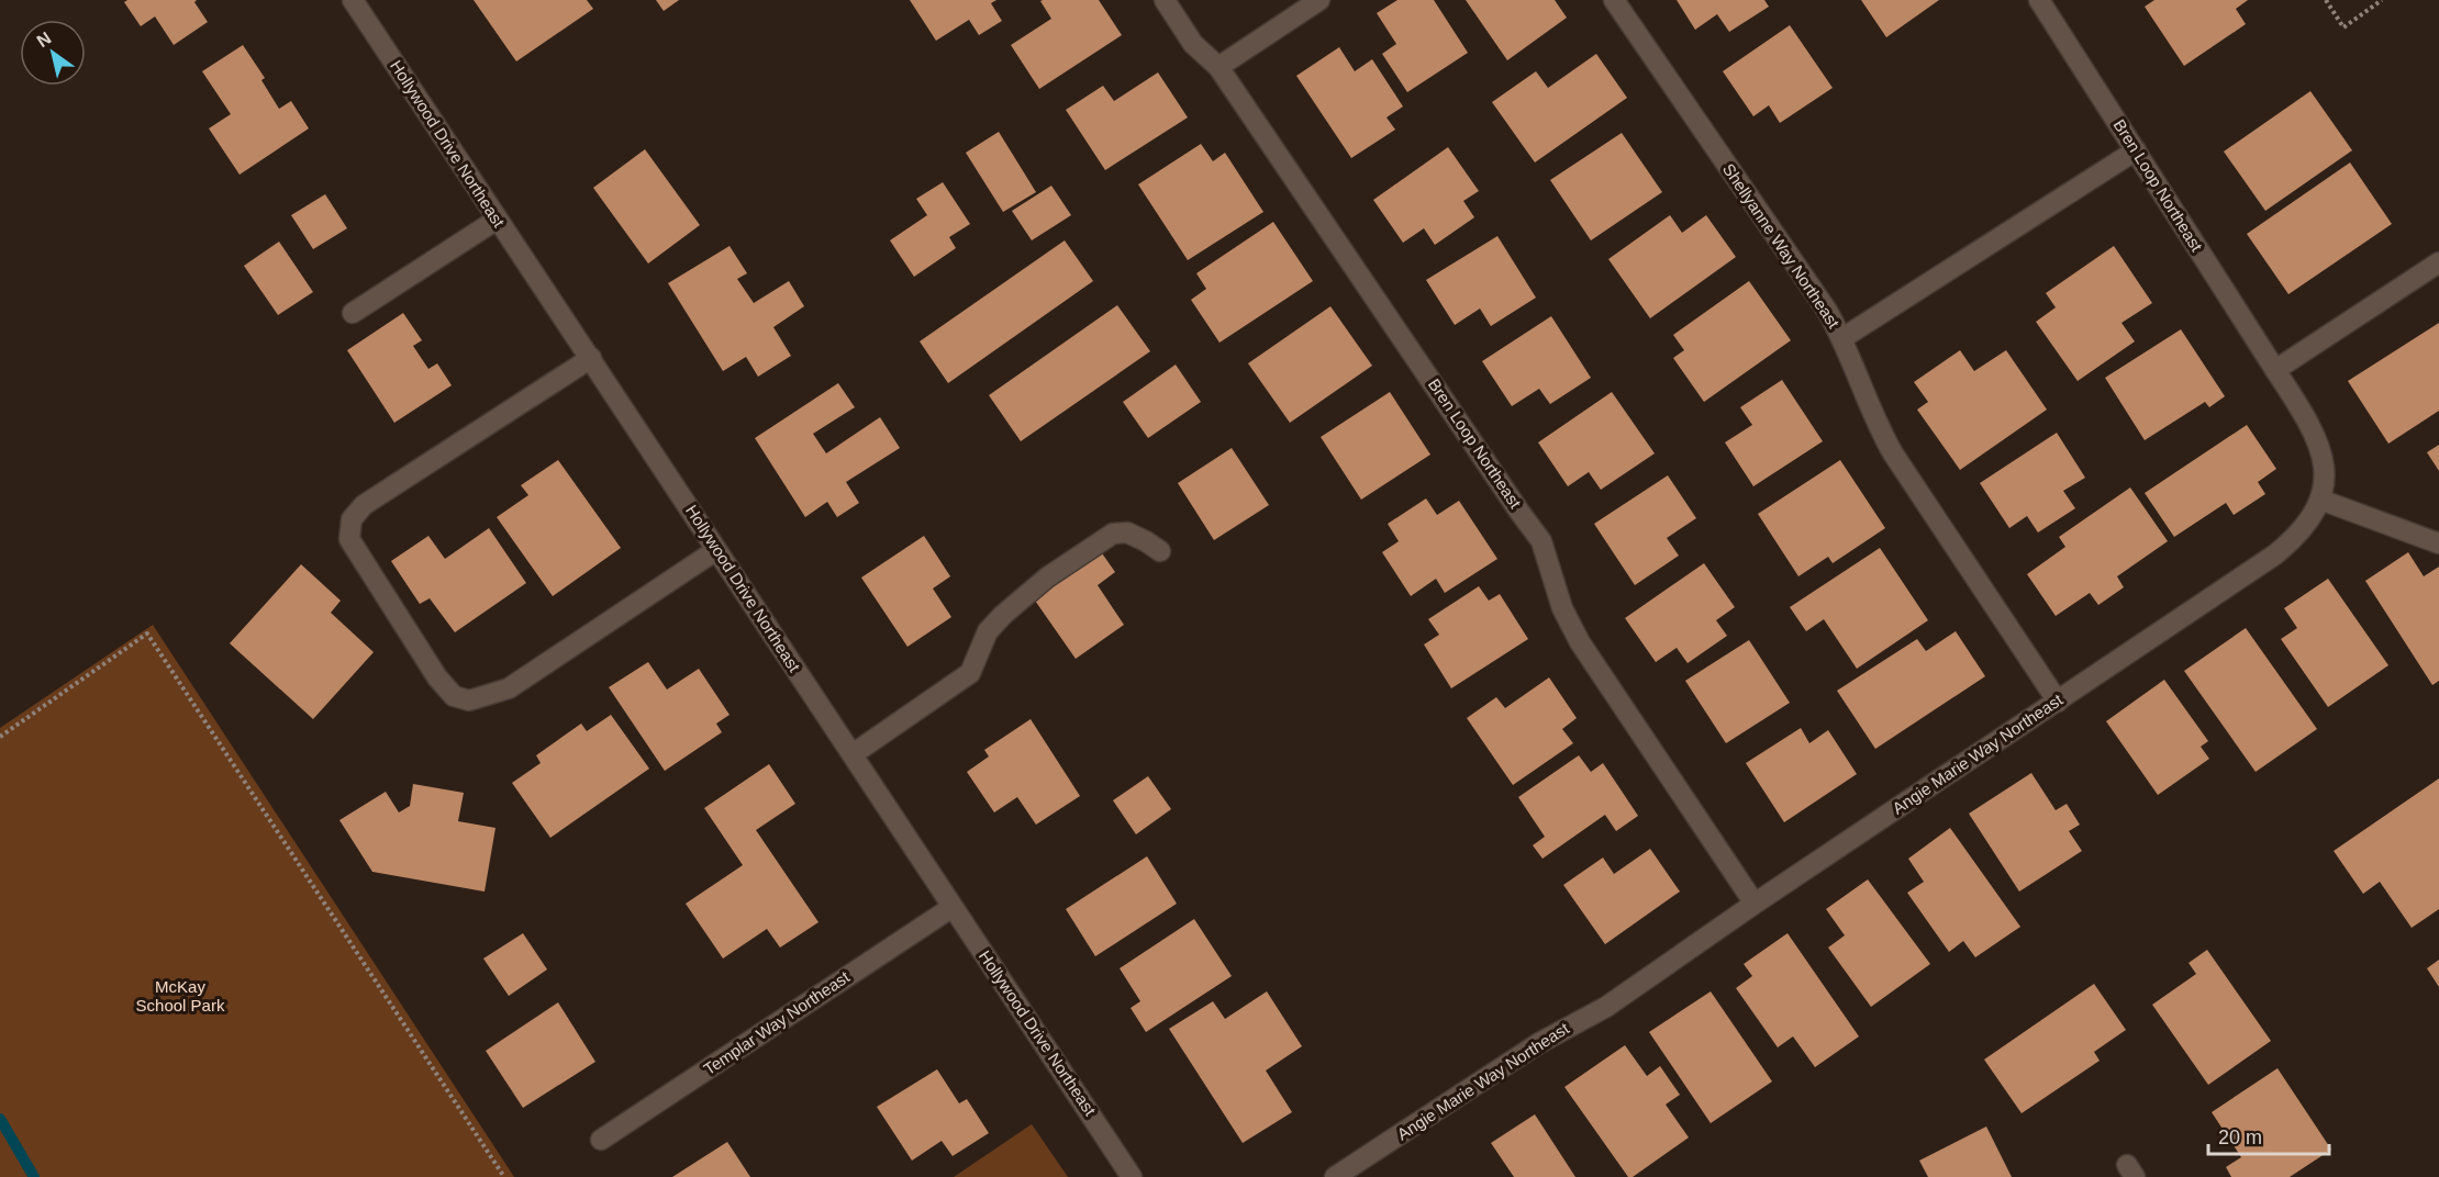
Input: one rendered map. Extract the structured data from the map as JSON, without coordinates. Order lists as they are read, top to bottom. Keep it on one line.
{"streets":{"street":["Hollywood Drive Northeast","Bren Loop Northeast","Shellyanne Way Northeast","Angie Marie Way Northeast","Templar Way Northeast"]},"crossings":[["Hollywood Drive Northeast","Templar Way Northeast"],["Bren Loop Northeast","Angie Marie Way Northeast"],["Shellyanne Way Northeast","Angie Marie Way Northeast"]],"parks":["McKay School Park"],"scale_bar":"20 m","north":"top left"}
